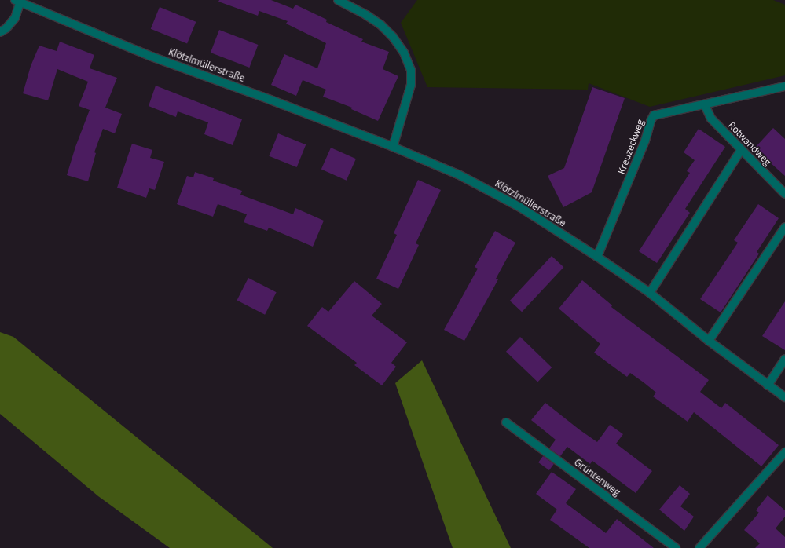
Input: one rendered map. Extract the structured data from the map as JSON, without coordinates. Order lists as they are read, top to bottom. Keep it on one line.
{"streets":{"street":["Klötzlmüllerstraße","Rotwandweg","Kreuzeckweg","Grüntenweg"]},"crossings":[["Klötzlmüllerstraße","Kreuzeckweg"],["Rotwandweg","Kreuzeckweg"]]}
